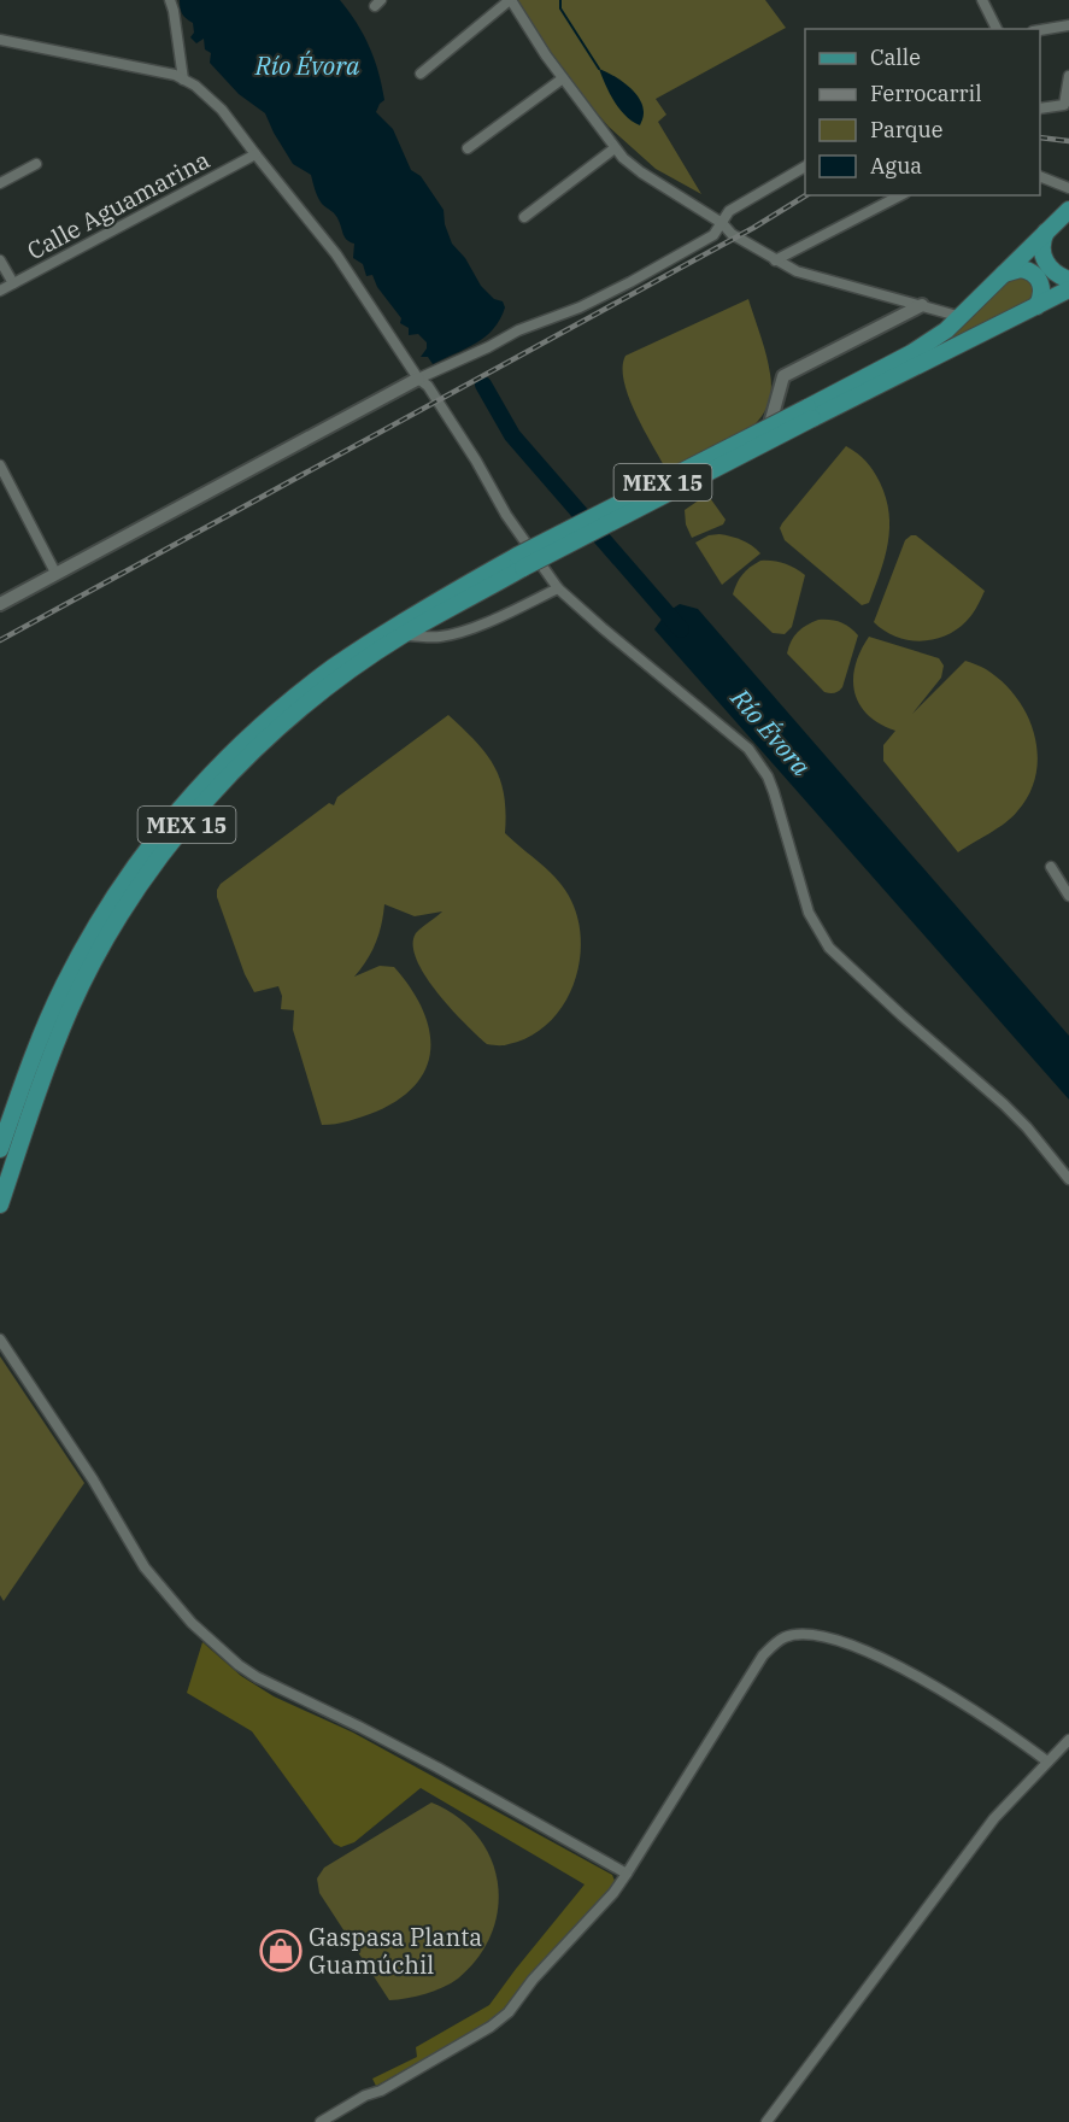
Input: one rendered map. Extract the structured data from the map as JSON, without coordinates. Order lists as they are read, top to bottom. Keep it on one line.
{"streets":{"main road":["MEX 15"],"street":["Calle Aguamarina"]},"water":["Río Évora"],"places":{"shop":["Gaspasa Planta Guamúchil"]},"legend":["Calle","Ferrocarril","Parque","Agua"]}
